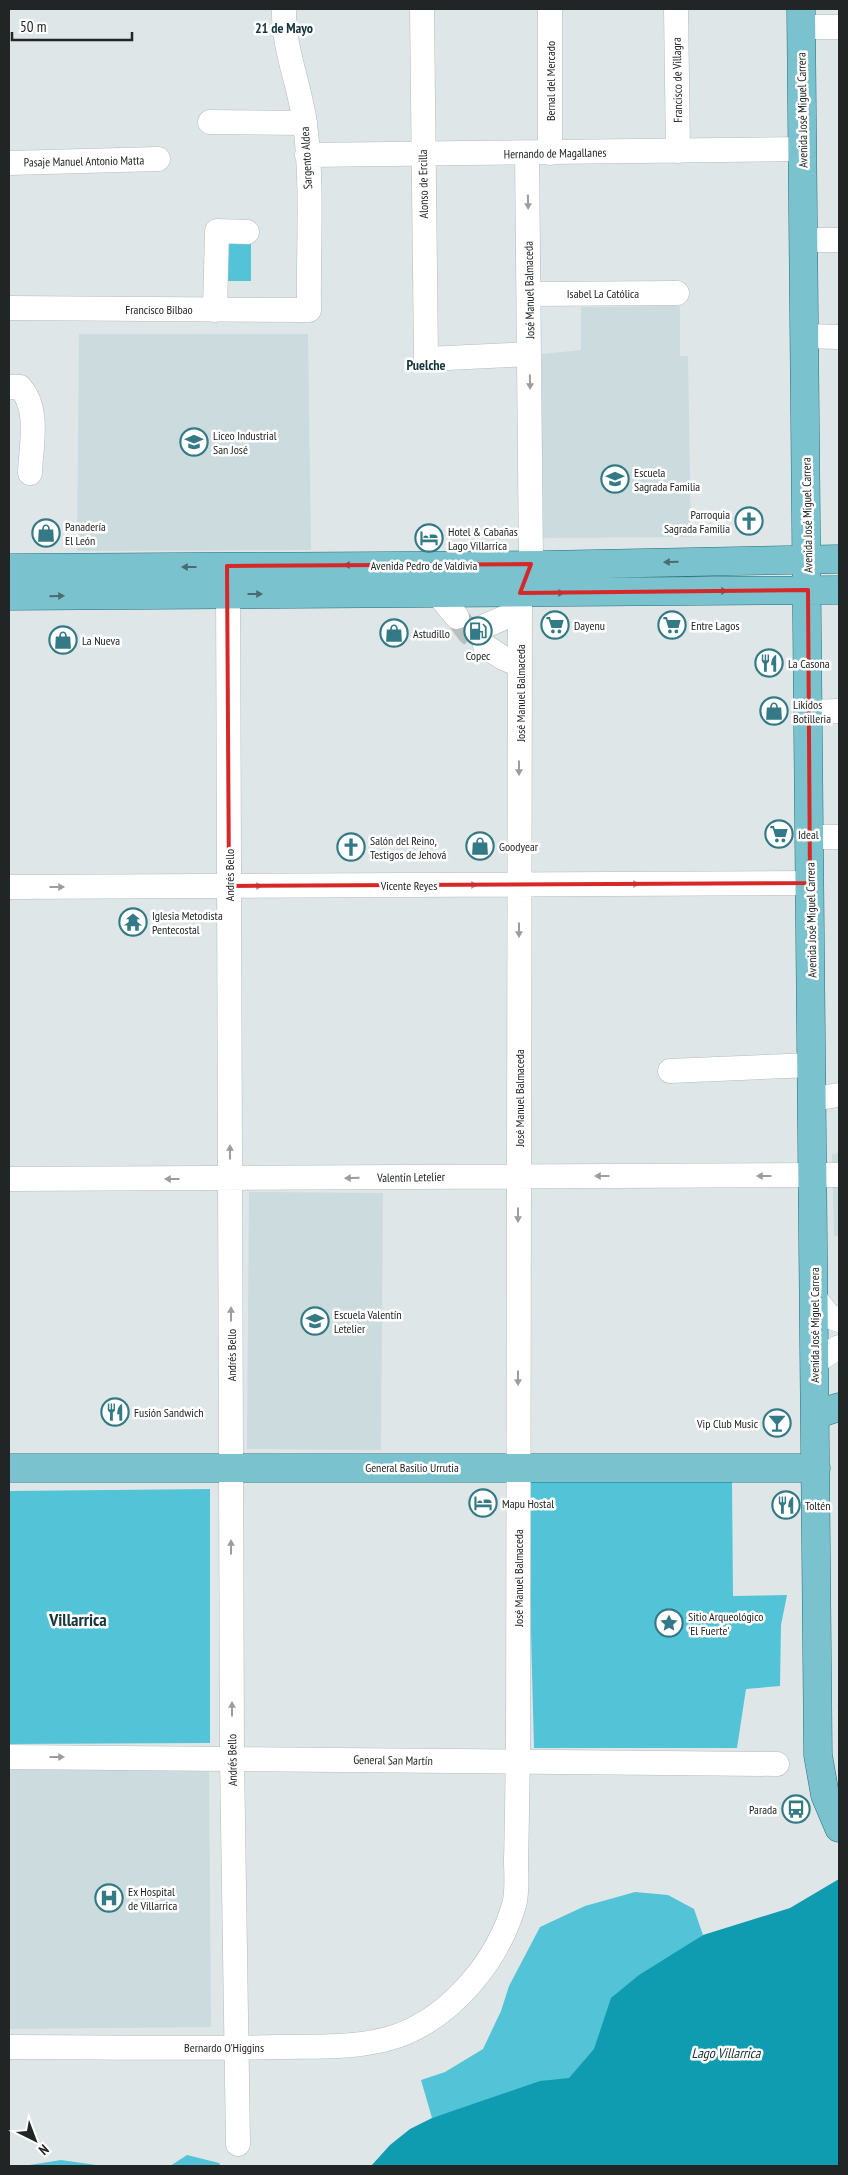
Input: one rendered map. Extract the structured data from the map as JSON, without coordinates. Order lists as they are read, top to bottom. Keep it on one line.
{"streets":{"main road":["Avenida José Miguel Carrera","Avenida Pedro de Valdivia","General Basilio Urrutia"],"street":["Francisco de Villagra","Bernal del Mercado","Hernando de Magallanes","Sargento Aldea","Pasaje Manuel Antonio Matta","Alonso de Ercilla","José Manuel Balmaceda","Isabel La Católica","Francisco Bilbao","Andrés Bello","Vicente Reyes","Valentín Letelier","General San Martín","Bernardo O'Higgins"]},"crossings":[["Francisco de Villagra","Hernando de Magallanes"],["Bernal del Mercado","Hernando de Magallanes"],["Bernal del Mercado","José Manuel Balmaceda"],["Avenida José Miguel Carrera","Hernando de Magallanes"],["Avenida José Miguel Carrera","Avenida Pedro de Valdivia"],["Avenida José Miguel Carrera","Vicente Reyes"],["Avenida José Miguel Carrera","Valentín Letelier"],["Avenida José Miguel Carrera","General Basilio Urrutia"],["Hernando de Magallanes","Sargento Aldea"],["Hernando de Magallanes","Alonso de Ercilla"],["Hernando de Magallanes","José Manuel Balmaceda"],["Sargento Aldea","Francisco Bilbao"],["Alonso de Ercilla","José Manuel Balmaceda"],["José Manuel Balmaceda","Isabel La Católica"],["José Manuel Balmaceda","Avenida Pedro de Valdivia"],["José Manuel Balmaceda","Vicente Reyes"],["José Manuel Balmaceda","Valentín Letelier"],["José Manuel Balmaceda","General Basilio Urrutia"],["José Manuel Balmaceda","General San Martín"],["José Manuel Balmaceda","Bernardo O'Higgins"],["Avenida Pedro de Valdivia","Andrés Bello"],["Andrés Bello","Vicente Reyes"],["Andrés Bello","Valentín Letelier"],["Andrés Bello","General Basilio Urrutia"],["Andrés Bello","General San Martín"],["Andrés Bello","Bernardo O'Higgins"]],"one_way":["José Manuel Balmaceda","Andrés Bello","Vicente Reyes","Valentín Letelier"],"districts":["21 de Mayo","Puelche","Villarrica"],"water":["Lago Villarrica"],"places":{"school or university":["Liceo Industrial San José","Escuela Sagrada Familia","Escuela Valentín Letelier"],"church":["Parroquia Sagrada Familia","Salón del Reino, Testigos de Jehová"],"shop":["Panadería El León","Astudillo","La Nueva","Likidos Botilleria","Goodyear"],"hotel":["Hotel & Cabañas Lago Villarrica","Mapu Hostal"],"supermarket":["Dayenu","Entre Lagos","Ideal"],"fuel station":["Copec"],"restaurant":["La Casona","Fusión Sandwich","Toltén"],"temple":["Iglesia Metodista Pentecostal"],"bar":["Vip Club Music"],"place":["Sitio Arqueológico 'El Fuerte'"],"bus stop":["Parada"],"hospital":["Ex Hospital de Villarrica"]},"scale_bar":"50 m","north":"bottom right"}
